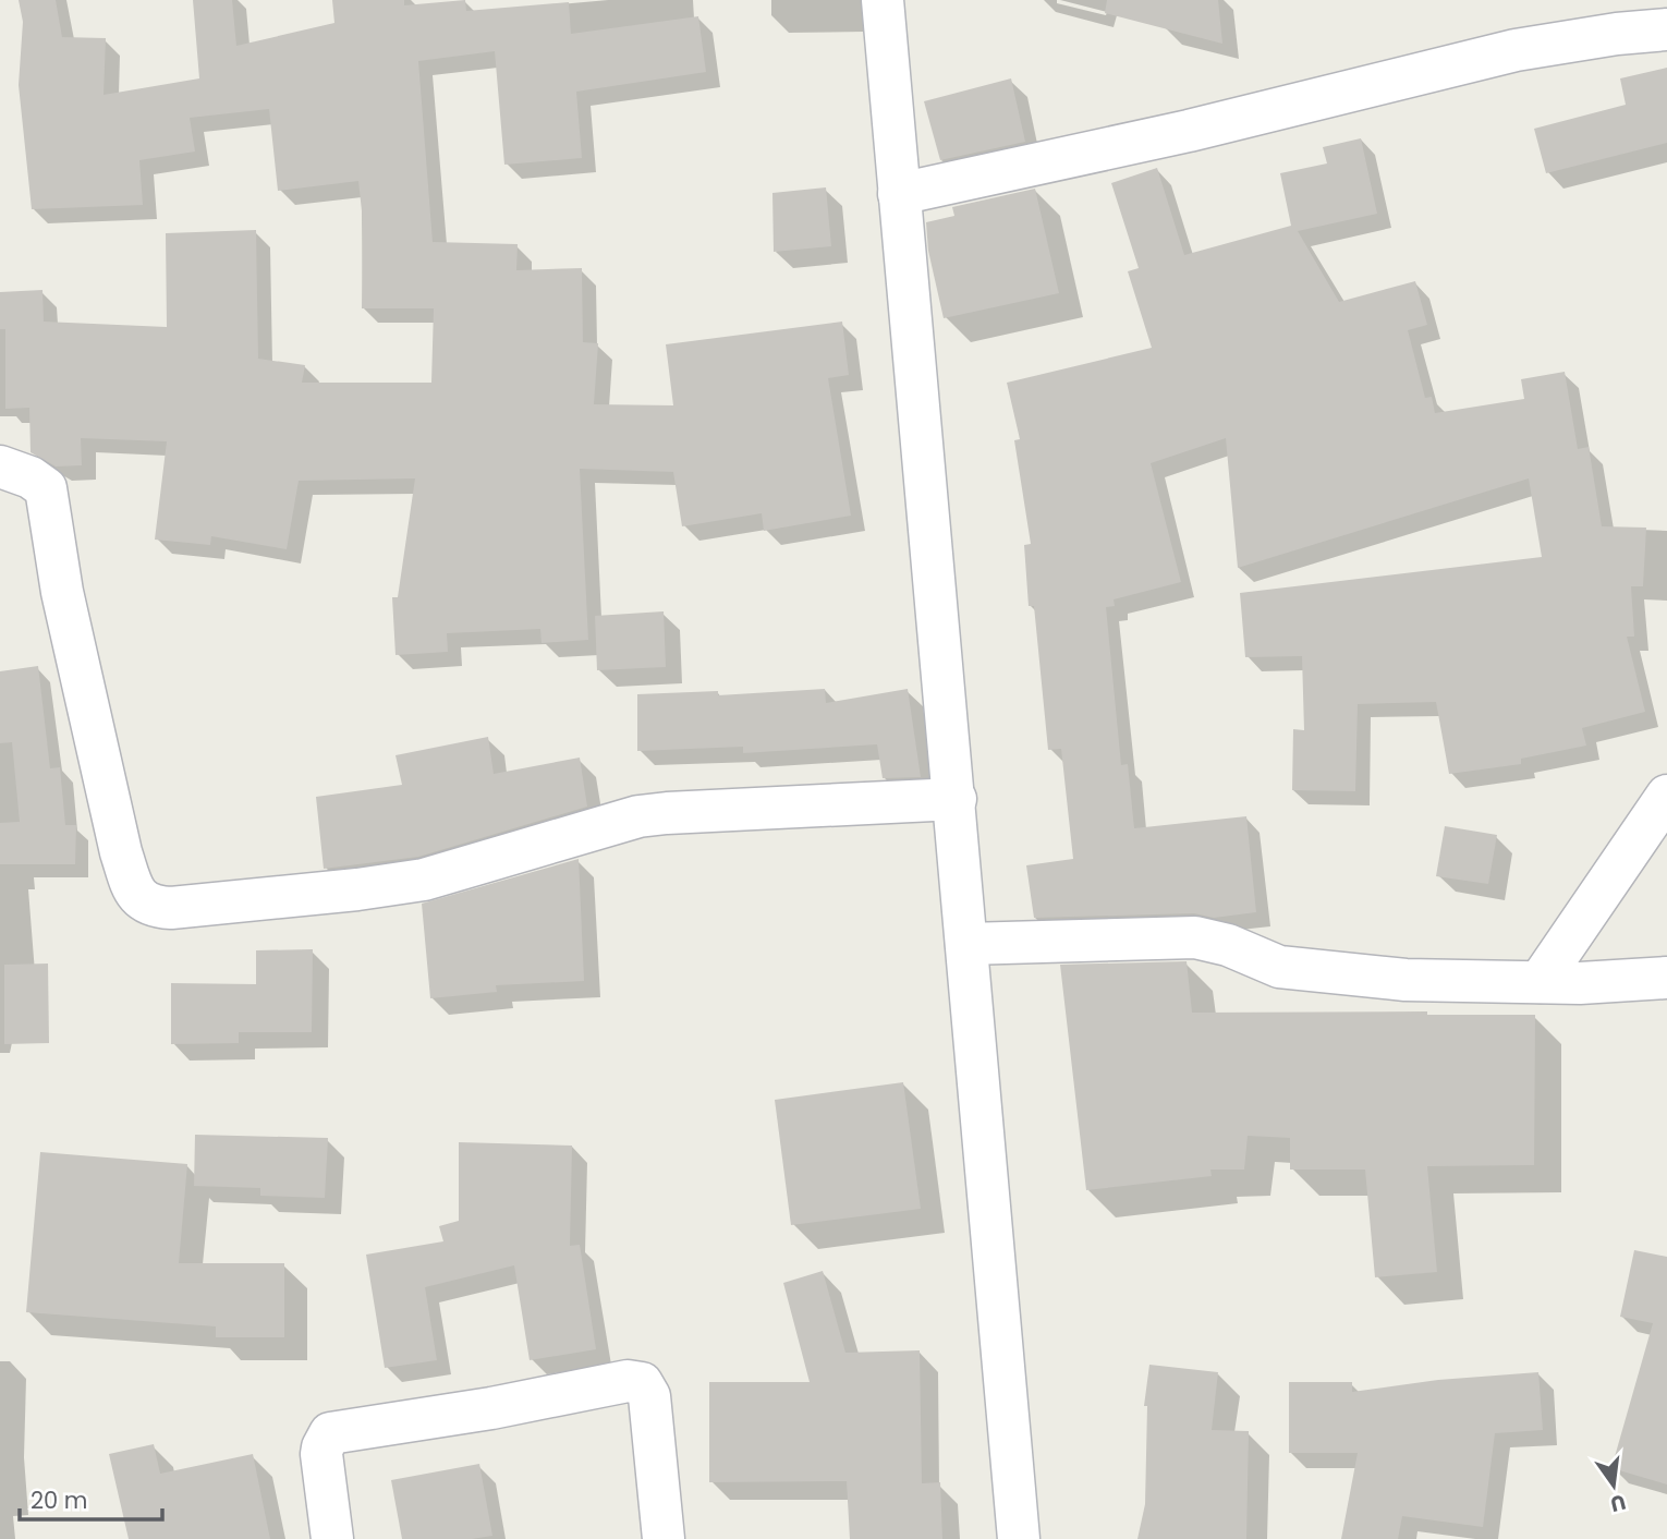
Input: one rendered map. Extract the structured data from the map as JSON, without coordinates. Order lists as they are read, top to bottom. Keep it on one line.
{"scale_bar":"20 m","north":"bottom"}
